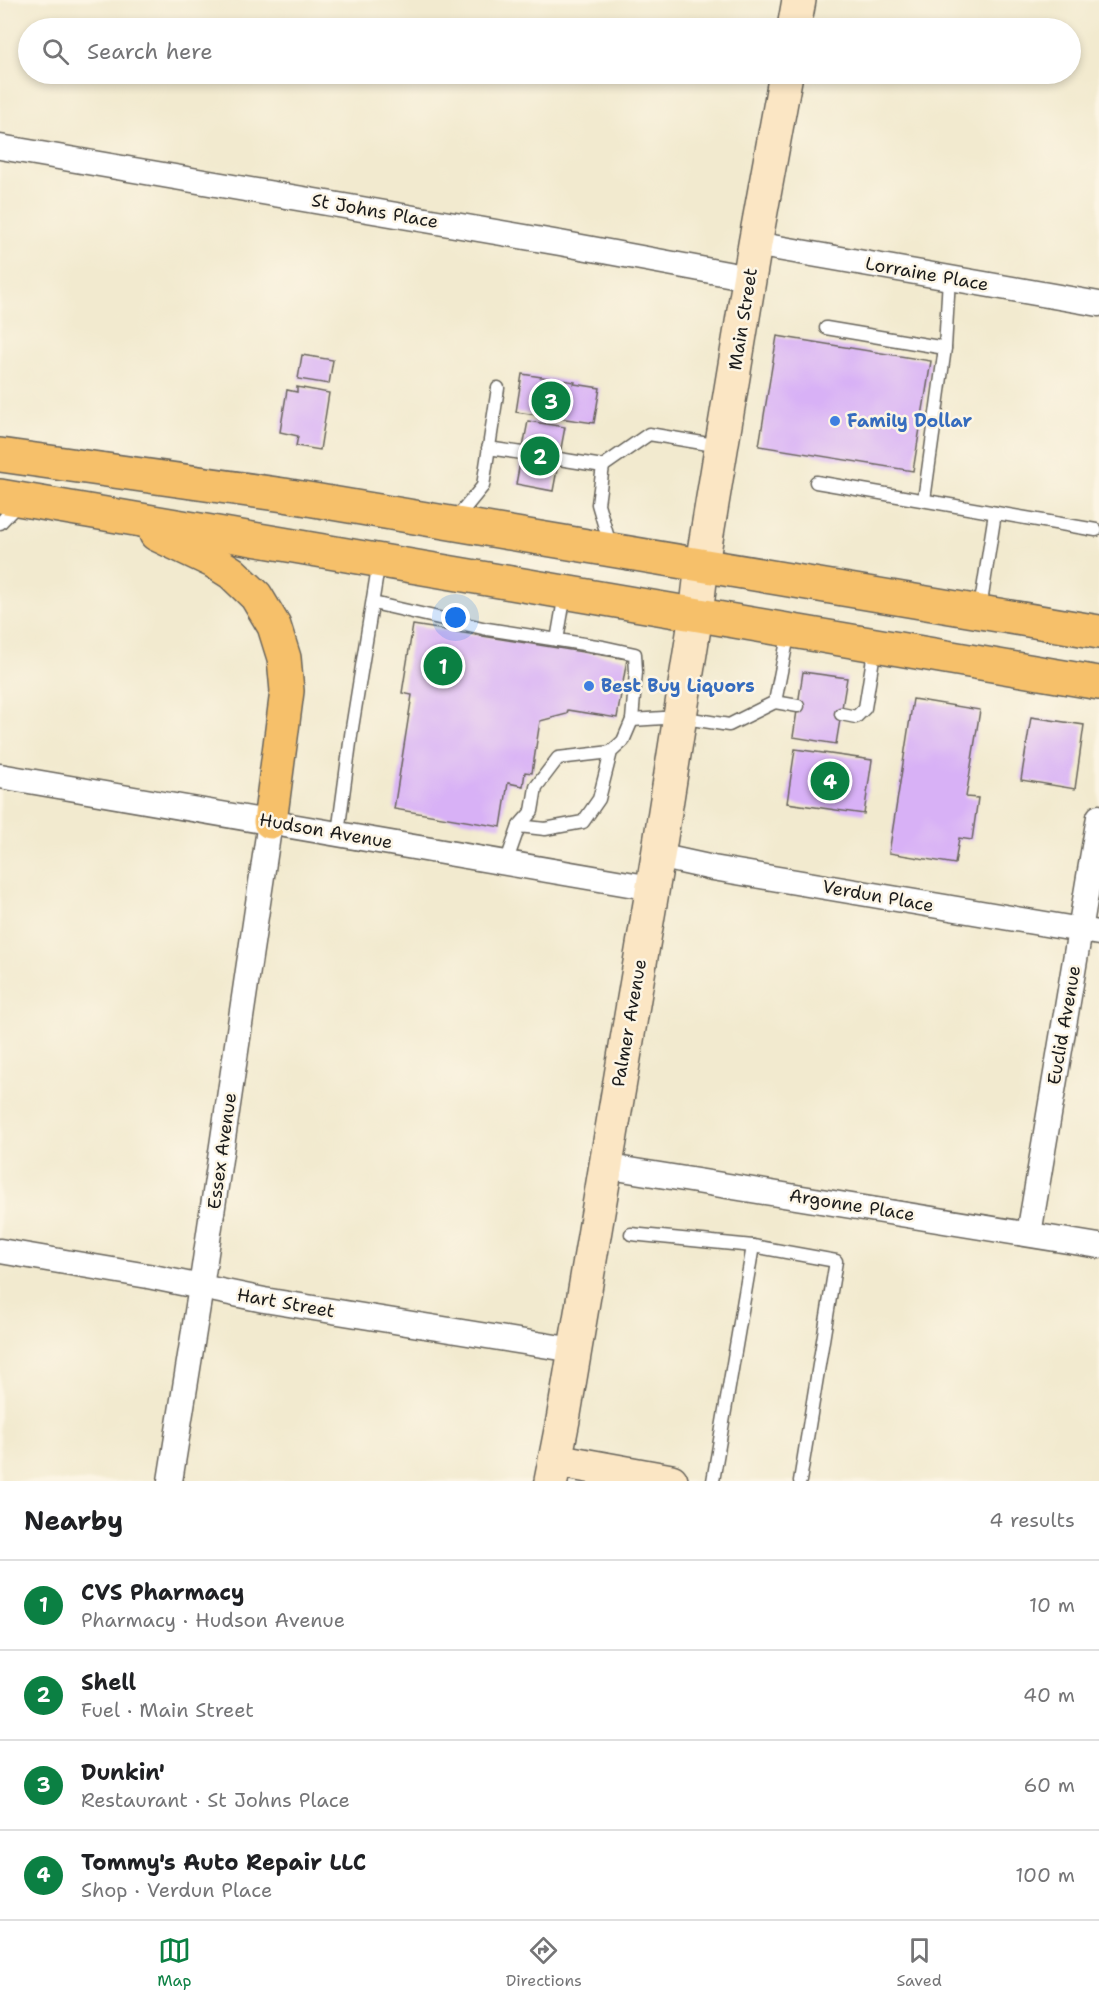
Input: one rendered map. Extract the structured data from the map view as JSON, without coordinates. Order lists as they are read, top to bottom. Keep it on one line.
{"streets":{"street":["St Johns Place","Lorraine Place","Main Street","Hudson Avenue","Verdun Place","Palmer Avenue","Euclid Avenue","Essex Avenue","Argonne Place","Hart Street"]},"crossings":[["St Johns Place","Main Street"],["Lorraine Place","Main Street"],["Main Street","Palmer Avenue"],["Hudson Avenue","Palmer Avenue"],["Hudson Avenue","Essex Avenue"],["Verdun Place","Palmer Avenue"],["Verdun Place","Euclid Avenue"],["Palmer Avenue","Argonne Place"],["Palmer Avenue","Hart Street"],["Euclid Avenue","Argonne Place"],["Essex Avenue","Hart Street"]],"places":["Family Dollar","Best Buy Liquors"],"page":{"search":"Search here","pins":["3","2","1","4"],"heading":["Nearby","4 results"],"list":[{"mark":"1","name":"CVS Pharmacy","note":"Pharmacy · Hudson Avenue","value":"10 m"},{"mark":"2","name":"Shell","note":"Fuel · Main Street","value":"40 m"},{"mark":"3","name":"Dunkin'","note":"Restaurant · St Johns Place","value":"60 m"},{"mark":"4","name":"Tommy's Auto Repair LLC","note":"Shop · Verdun Place","value":"100 m"}],"nav":["Map","Directions","Saved"]}}
